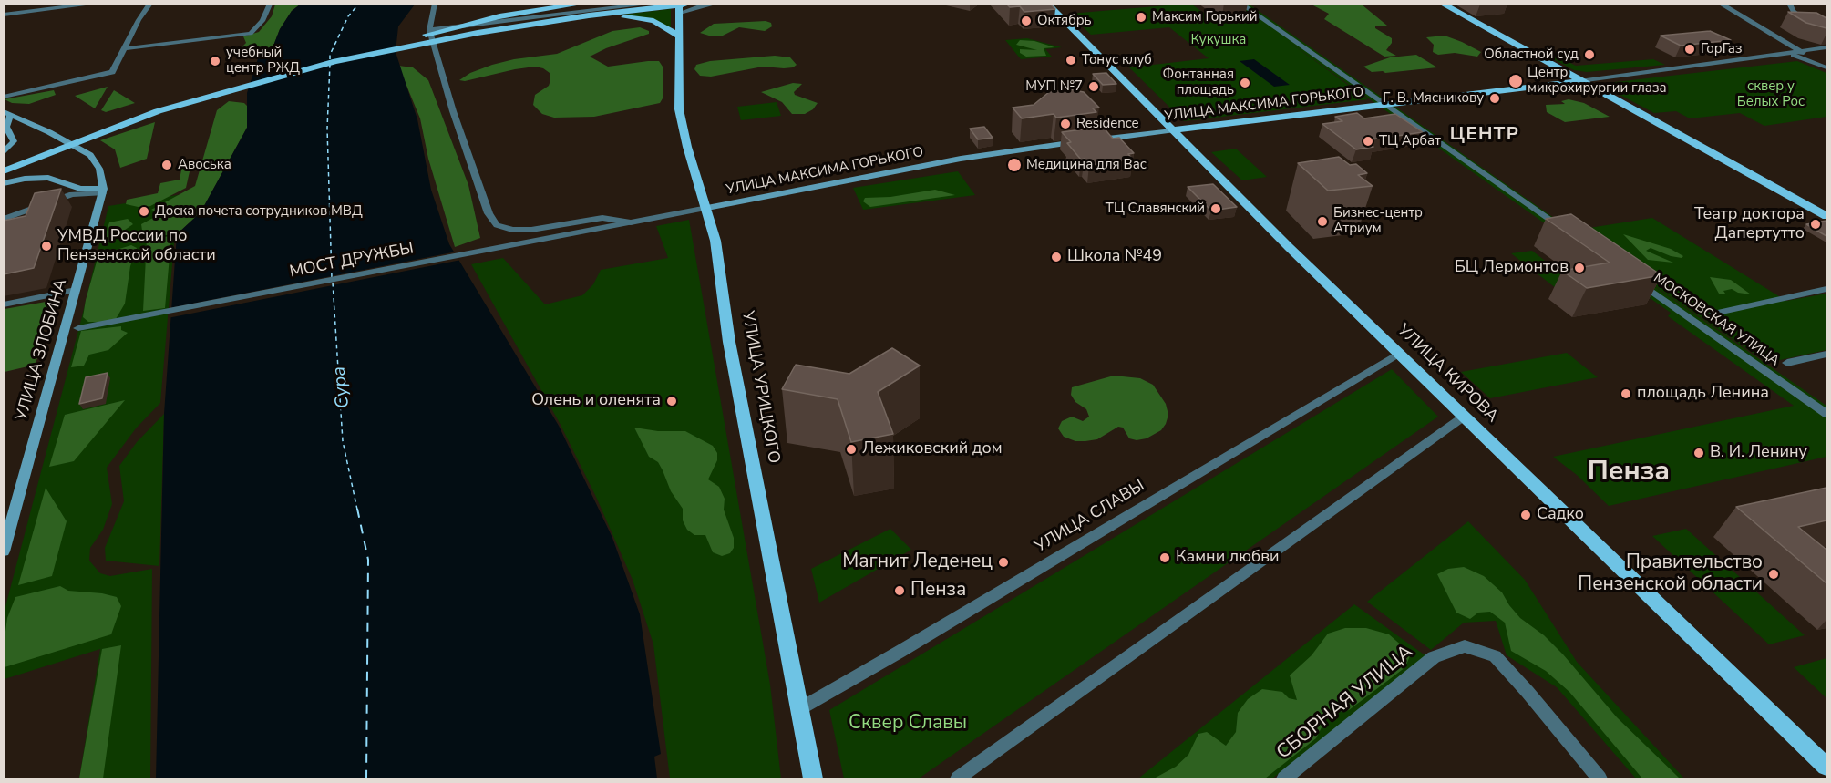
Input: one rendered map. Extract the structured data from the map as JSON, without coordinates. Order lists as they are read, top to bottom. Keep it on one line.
{"streets":{"main road":["УЛИЦА МАКСИМА ГОРЬКОГО","УЛИЦА ЗЛОБИНА","УЛИЦА КИРОВА","УЛИЦА УРИЦКОГО"],"street":["МОСТ ДРУЖБЫ","МОСКОВСКАЯ УЛИЦА","УЛИЦА СЛАВЫ","СБОРНАЯ УЛИЦА"]},"crossings":[["УЛИЦА МАКСИМА ГОРЬКОГО","МОСТ ДРУЖБЫ"],["УЛИЦА МАКСИМА ГОРЬКОГО","УЛИЦА КИРОВА"],["УЛИЦА МАКСИМА ГОРЬКОГО","УЛИЦА УРИЦКОГО"],["МОСТ ДРУЖБЫ","УЛИЦА УРИЦКОГО"],["УЛИЦА КИРОВА","УЛИЦА СЛАВЫ"],["УЛИЦА УРИЦКОГО","УЛИЦА СЛАВЫ"]],"districts":["ЦЕНТР","Пенза"],"water":["Сура"],"parks":["Кукушка","сквер у Белых Рос","Сквер Славы"],"places":["Максим Горький","Октябрь","ГорГаз","Областной суд","Тонус клуб","учебный центр РЖД","Центр микрохирургии глаза","Фонтанная площадь","МУП №7","Г. В. Мясникову","Residence","ТЦ Арбат","Авоська","Медицина для Вас","ТЦ Славянский","Доска почета сотрудников МВД","Бизнес-центр Атриум","Театр доктора Дапертутто","УМВД России по Пензенской области","Школа №49","БЦ Лермонтов","площадь Ленина","Олень и оленята","Лежиковский дом","В. И. Ленину","Садко","Камни любви","Магнит Леденец","Правительство Пензенской области","Пенза"]}
